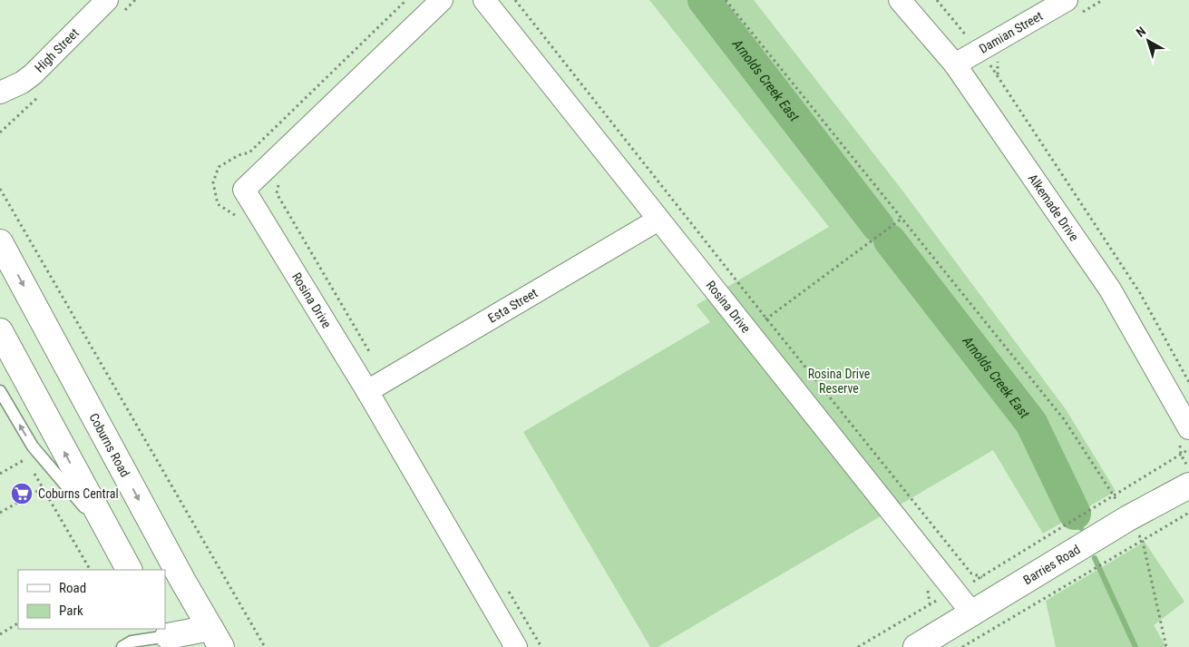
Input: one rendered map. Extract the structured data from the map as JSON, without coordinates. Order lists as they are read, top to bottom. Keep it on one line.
{"streets":{"main road":["Coburns Road","Barries Road"],"street":["Damian Street","High Street","Alkemade Drive","Rosina Drive","Esta Street"]},"crossings":[["Damian Street","Alkemade Drive"],["Rosina Drive","Esta Street"],["Rosina Drive","Barries Road"]],"water":["Arnolds Creek East"],"parks":["Rosina Drive Reserve"],"places":{"supermarket":["Coburns Central"]},"legend":["Road","Park"],"north":"top left"}
